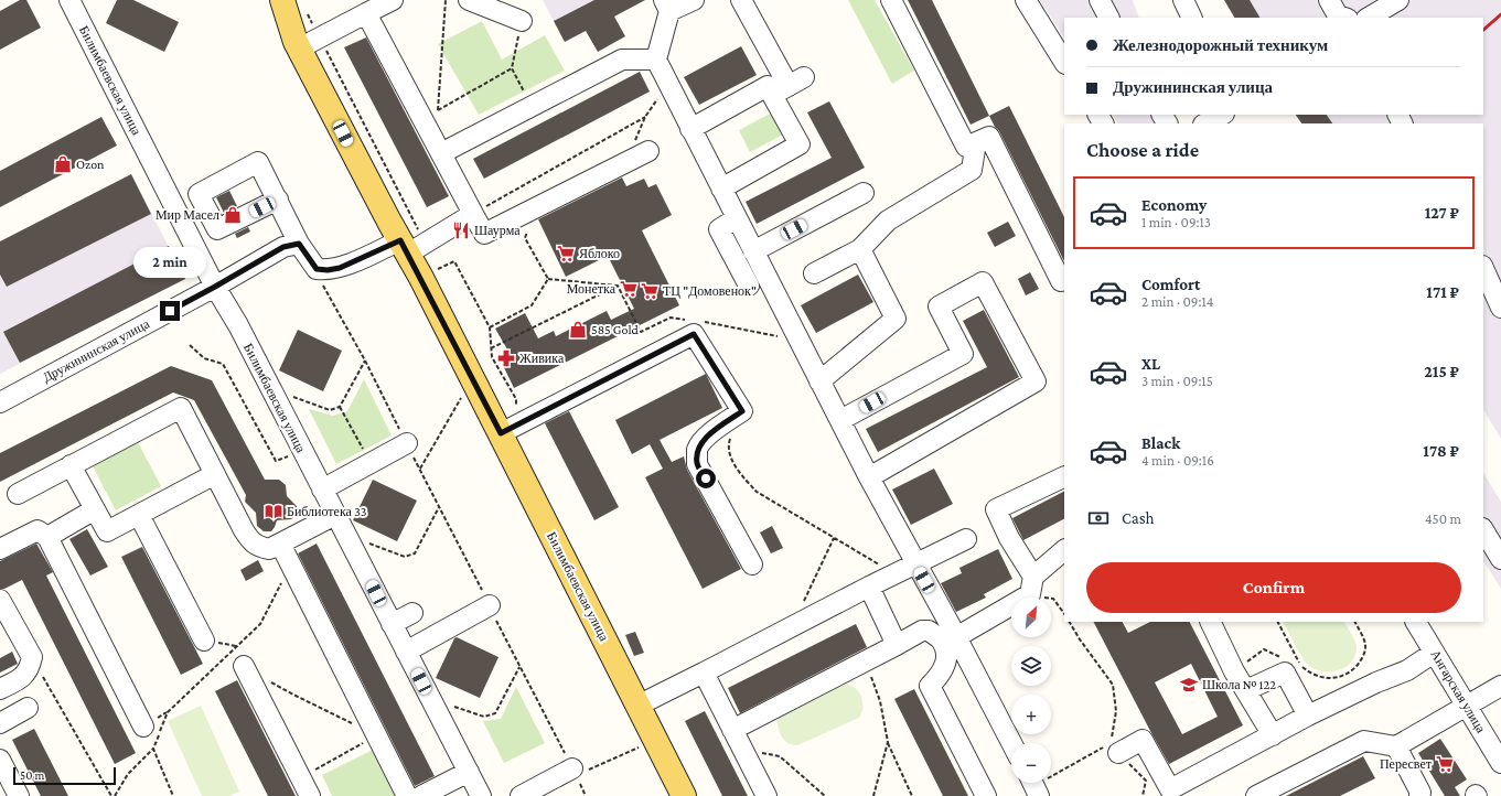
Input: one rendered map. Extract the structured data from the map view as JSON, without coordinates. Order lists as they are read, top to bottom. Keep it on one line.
{"streets":{"main road":["Билимбаевская улица"],"street":["Дружининская улица","Ангарская улица"]},"crossings":[["Билимбаевская улица","Дружининская улица"]],"places":{"shop":["Ozon","Мир Масел","585 Gold"],"restaurant":["Шаурма"],"supermarket":["Яблоко","Монетка","ТЦ \"Домовенок\"","Пересвет"],"pharmacy":["Живика"],"library":["Библиотека 33"],"school or university":["Школа № 122"]},"scale_bar":"50 m","north":"top right","page":{"banner":["Железнодорожный техникум","Дружининская улица"],"heading":"Choose a ride","list":[{"name":"Economy","note":"1 min · 09:13","value":"127 ₽"},{"name":"Comfort","note":"2 min · 09:14","value":"171 ₽"},{"name":"XL","note":"3 min · 09:15","value":"215 ₽"},{"name":"Black","note":"4 min · 09:16","value":"178 ₽"}],"bubble":"2 min","pay":["Cash","450 m"],"buttons":"Confirm","map_buttons":["+","−"],"scale":"50 m"}}
